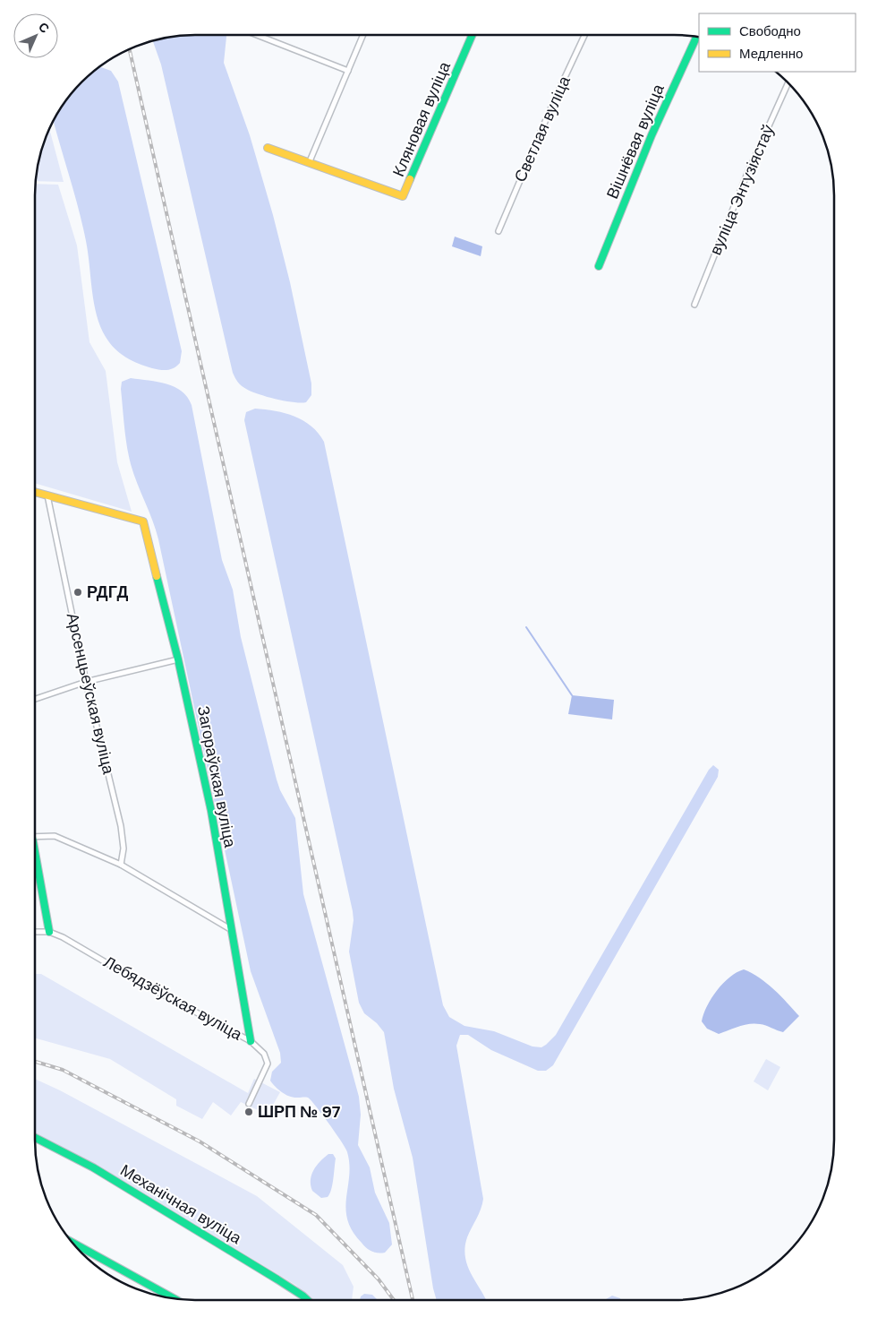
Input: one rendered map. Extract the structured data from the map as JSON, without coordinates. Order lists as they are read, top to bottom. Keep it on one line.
{"streets":{"street":["Кляновая вуліца","Светлая вуліца","Вішнёвая вуліца","вуліца Энтузіястаў","Арсенцьеўская вуліца","Загораўская вуліца","Лебядзёўская вуліца","Механічная вуліца"]},"crossings":[["Арсенцьеўская вуліца","Загораўская вуліца"],["Загораўская вуліца","Лебядзёўская вуліца"]],"places":["РДГД","ШРП № 97"],"legend":["Свободно","Медленно"],"north":"top right"}
